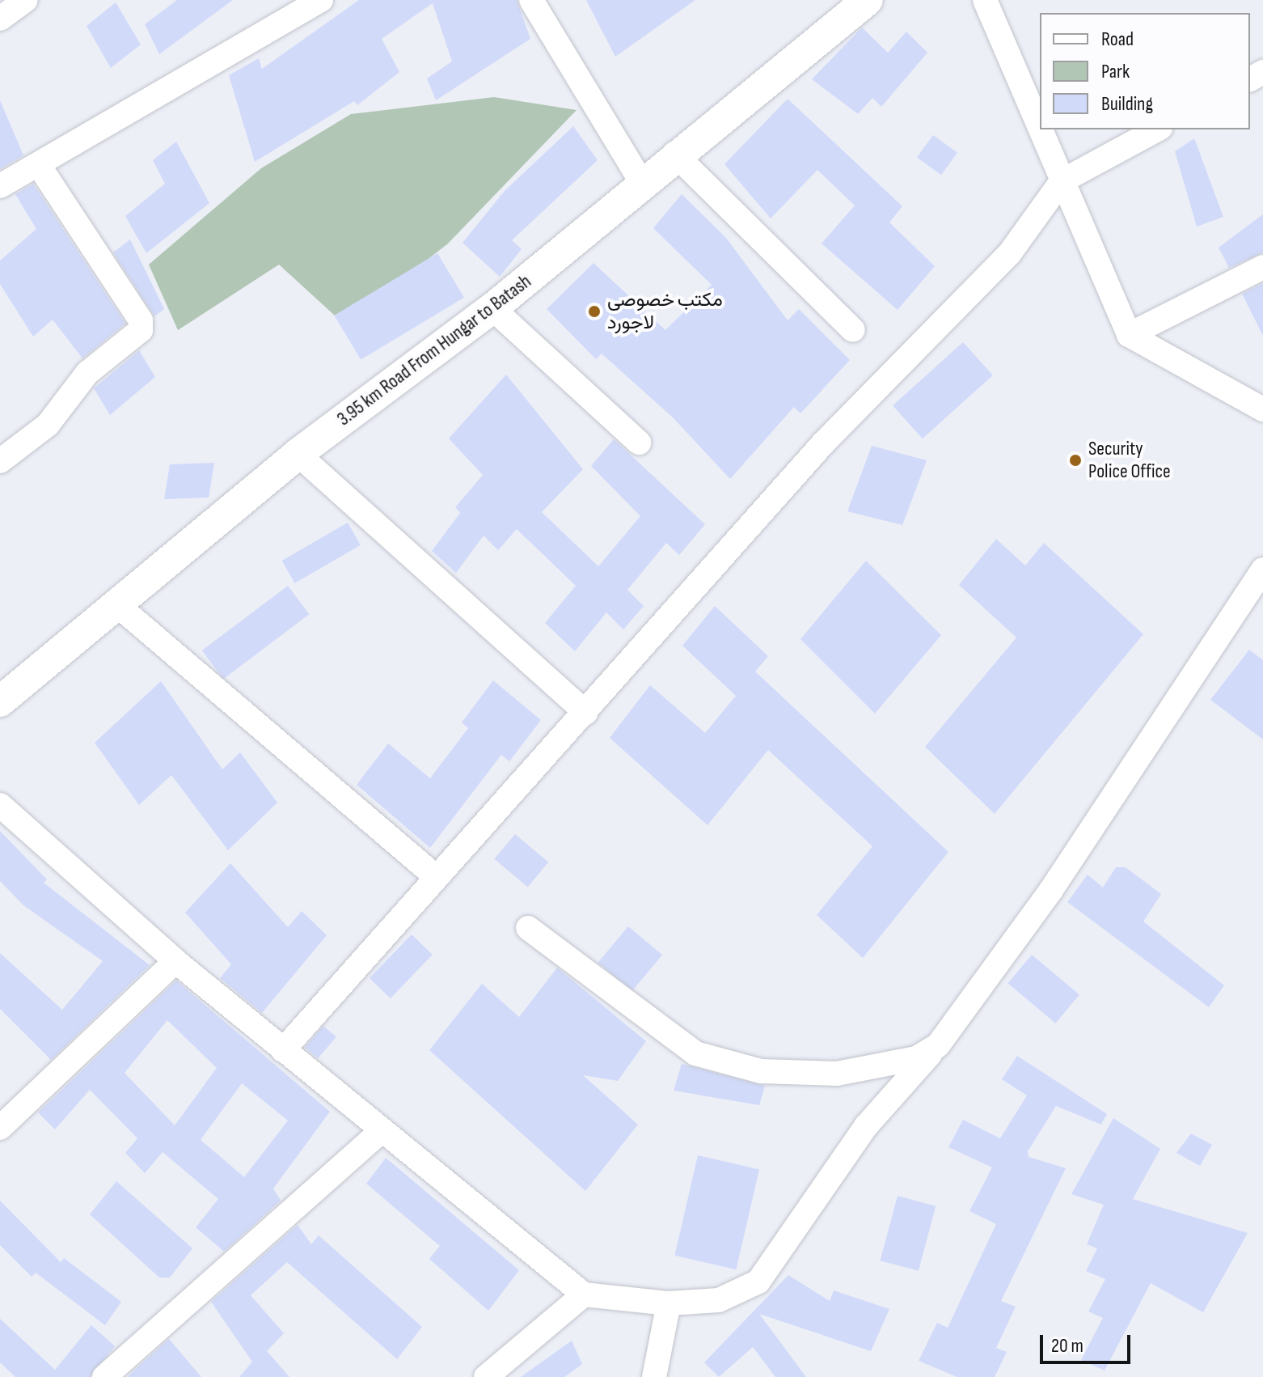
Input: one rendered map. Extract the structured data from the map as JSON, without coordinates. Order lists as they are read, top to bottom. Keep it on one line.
{"streets":{"street":["3.95 km Road From Hungar to Batash"]},"places":["مکتب خصوصی لاجورد","Security Police Office"],"legend":["Road","Park","Building"],"scale_bar":"20 m"}
